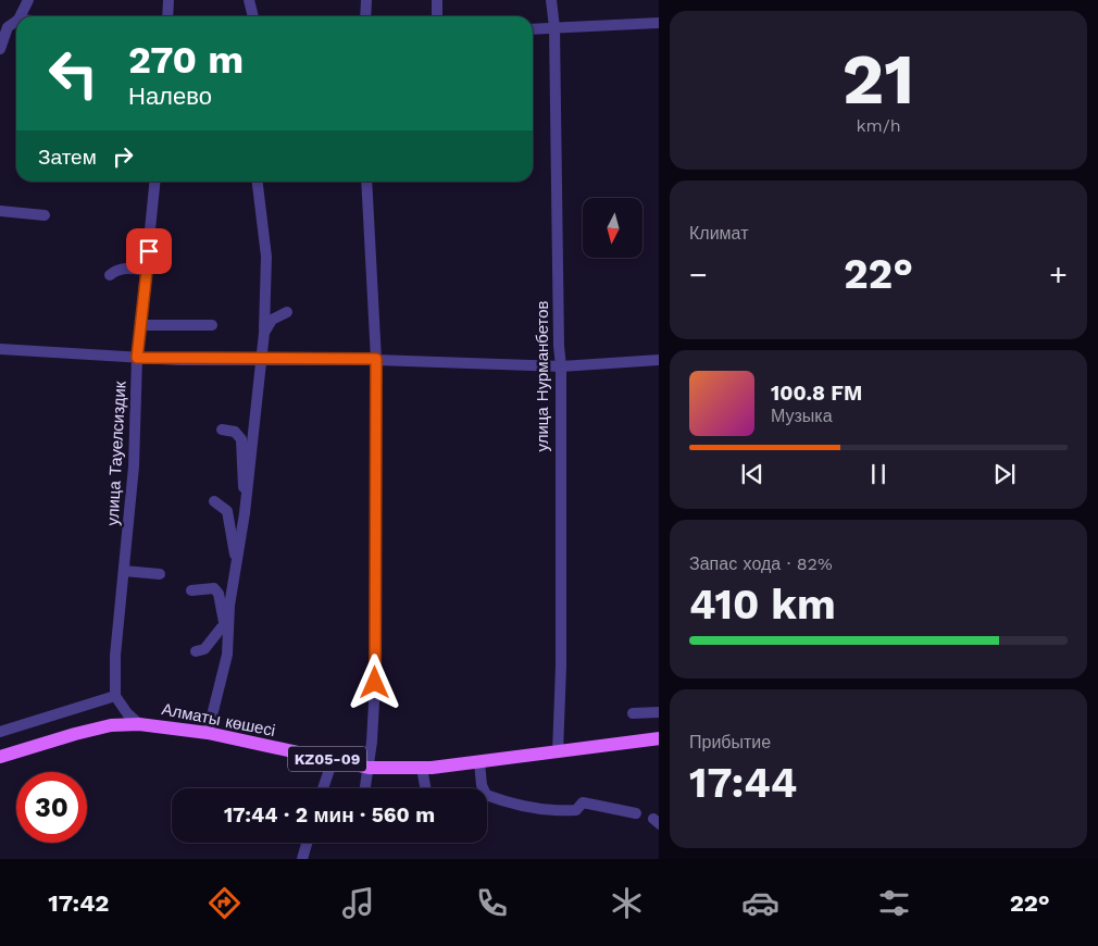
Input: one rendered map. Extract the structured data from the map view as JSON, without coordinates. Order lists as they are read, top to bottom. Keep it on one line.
{"streets":{"main road":["Алматы көшесі","KZ05-09"],"street":["улица Нурманбетов","улица Тауелсиздик"]},"crossings":[["улица Нурманбетов","Алматы көшесі"]],"north":"bottom","page":{"tile":[["21","km/h"],"Климат",["Запас хода · 82%","410 km"],["Прибытие","17:44"]],"turn":["270 m","Налево"],"then":"Затем","heat":["−","22°","+"],"song":["100.8 FM","Музыка"],"limit":"30","trip":"17:44 · 2 мин · 560 m","tabs":["17:42","22°"]}}
